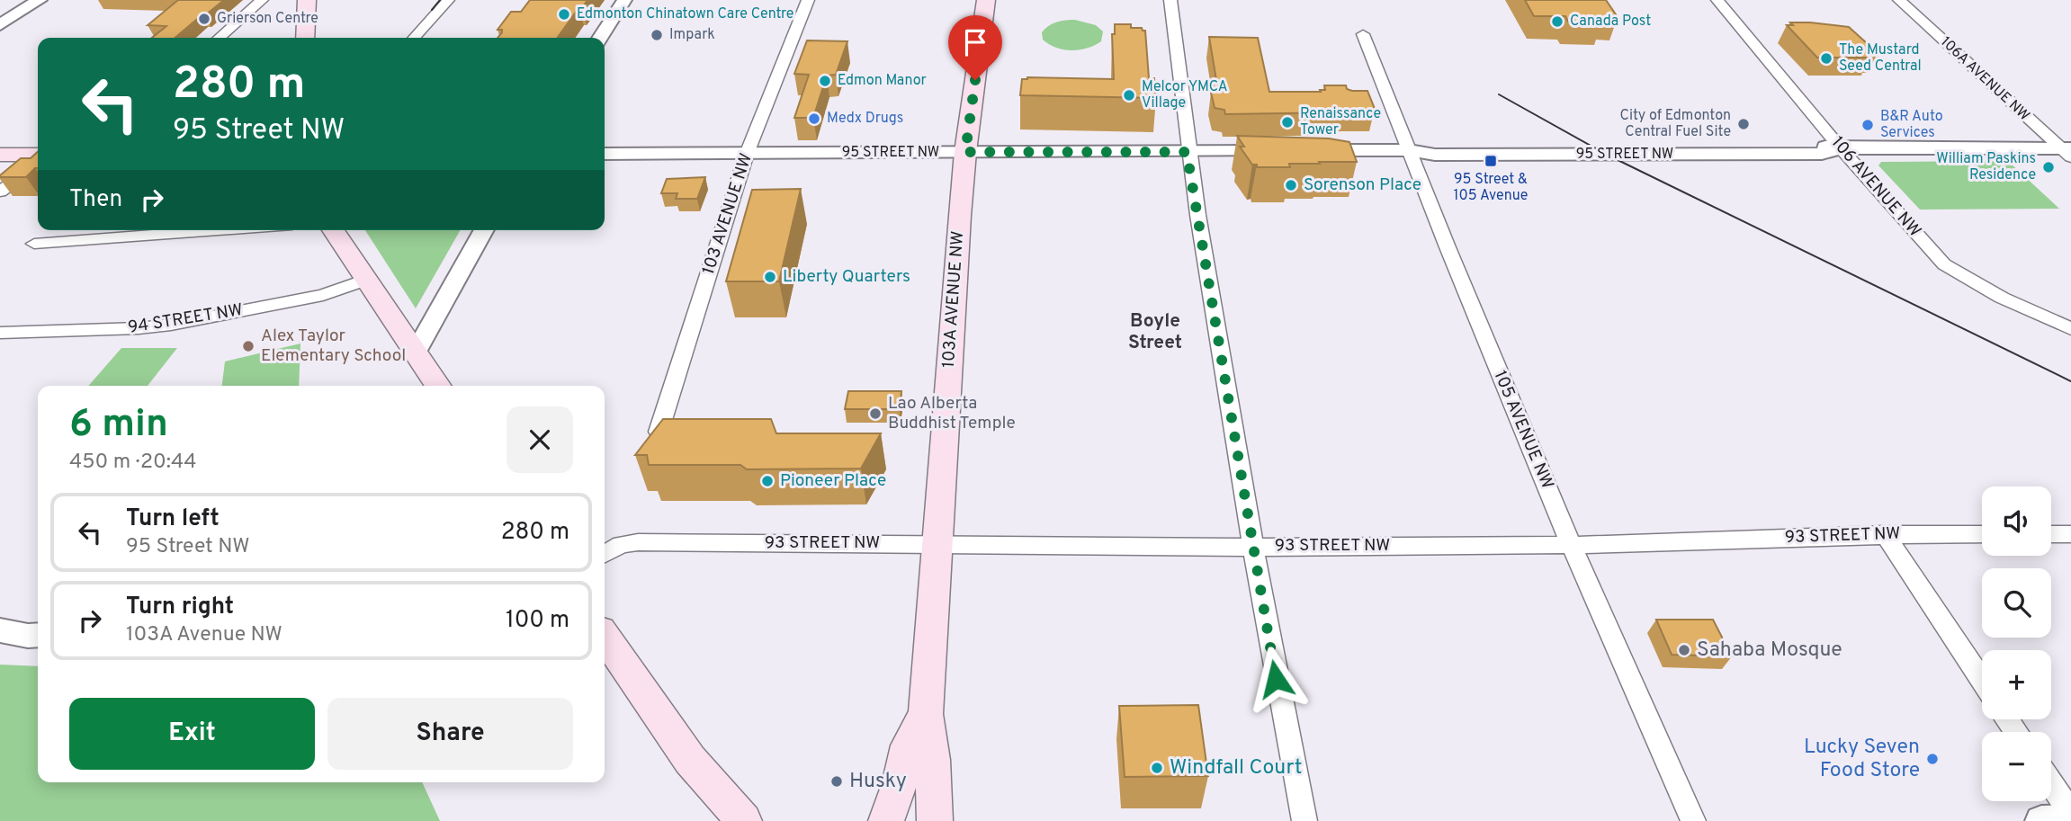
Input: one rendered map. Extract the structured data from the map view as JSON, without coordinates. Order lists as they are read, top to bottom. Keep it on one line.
{"streets":{"main road":["103A AVENUE NW"],"street":["106A AVENUE NW","95 STREET NW","106 AVENUE NW","103 AVENUE NW","94 STREET NW","105 AVENUE NW","93 STREET NW"]},"crossings":[["106A AVENUE NW","95 STREET NW"],["95 STREET NW","106 AVENUE NW"],["95 STREET NW","103 AVENUE NW"],["95 STREET NW","103A AVENUE NW"],["95 STREET NW","105 AVENUE NW"],["103A AVENUE NW","93 STREET NW"],["105 AVENUE NW","93 STREET NW"]],"districts":["Boyle Street"],"places":{"other":["Edmonton Chinatown Care Centre","Grierson Centre","Canada Post","Impark","The Mustard Seed Central","Edmon Manor","Melcor YMCA Village","Medx Drugs","Renaissance Tower","City of Edmonton Central Fuel Site","B&R Auto Services","William Paskins Residence","Sorenson Place","Liberty Quarters","Alex Taylor Elementary School","Lao Alberta Buddhist Temple","Pioneer Place","Sahaba Mosque","Lucky Seven Food Store","Windfall Court","Husky"],"transit":["95 Street & 105 Avenue"]},"page":{"turn":["280 m","95 Street NW"],"then":"Then","heading":["6 min","450 m · 20:44"],"map_buttons":["+","−"],"list":[{"name":"Turn left","note":"95 Street NW","value":"280 m"},{"name":"Turn right","note":"103A Avenue NW","value":"100 m"}],"buttons":["Exit","Share"]}}
